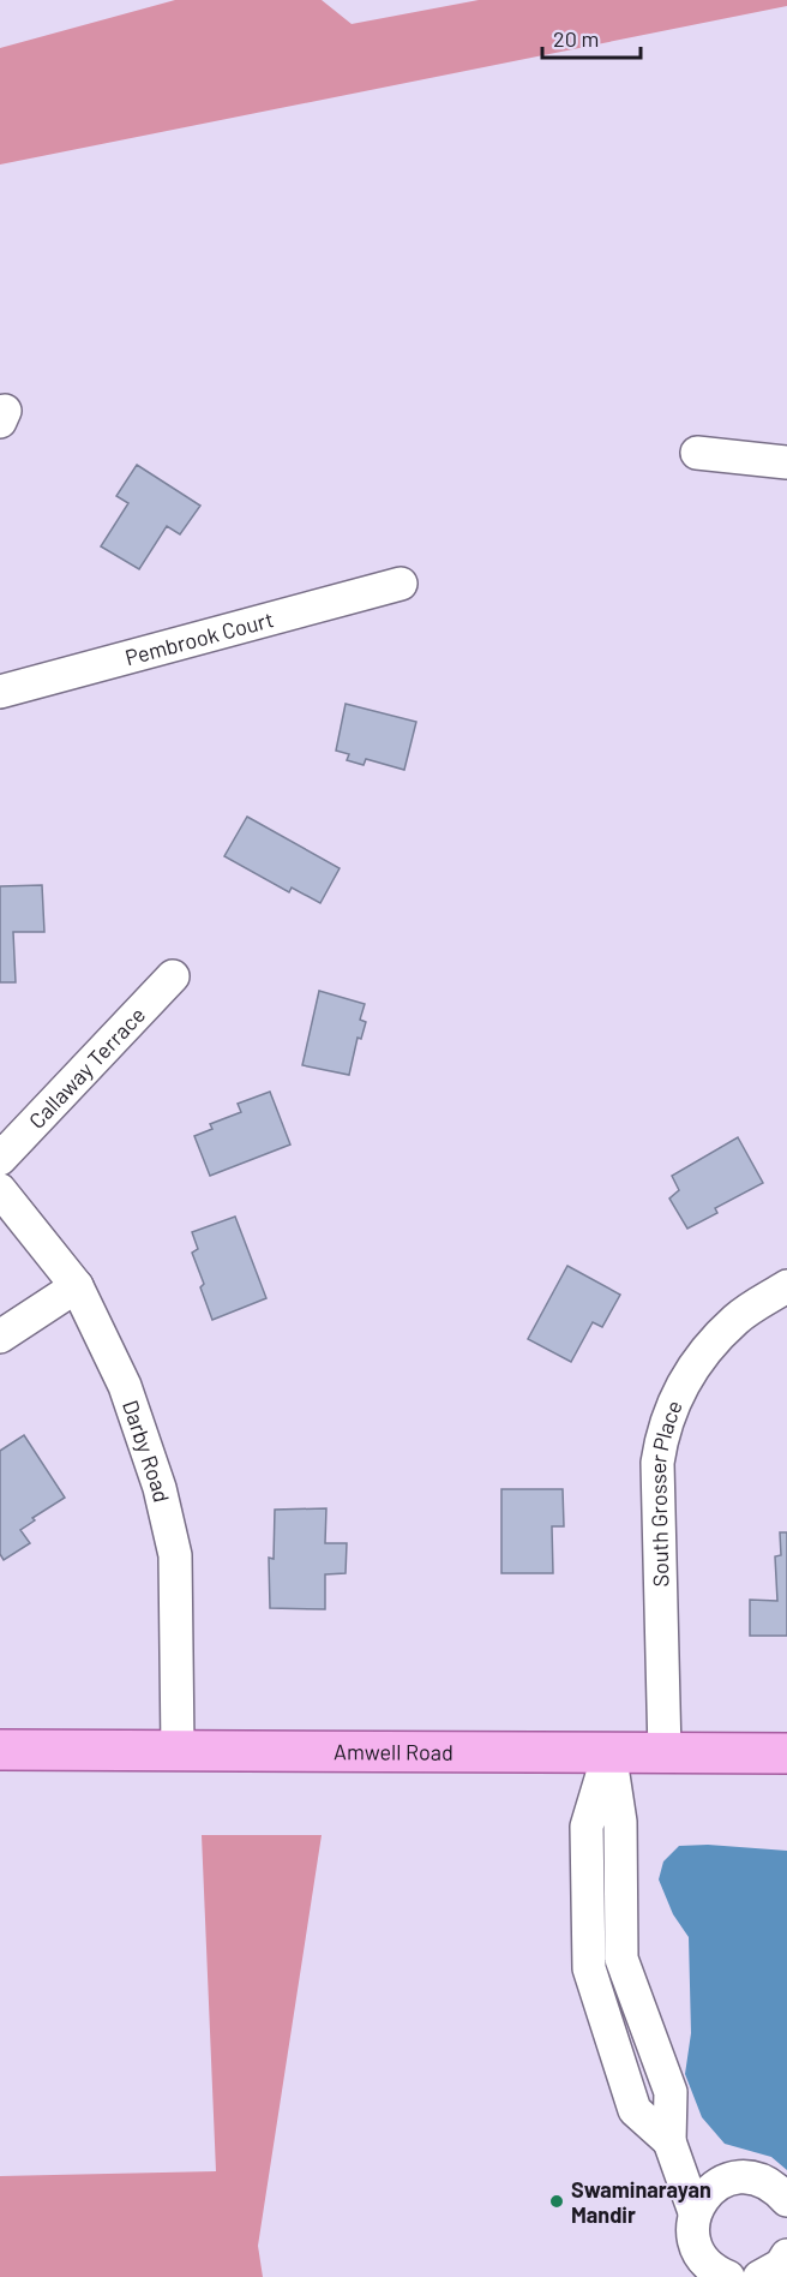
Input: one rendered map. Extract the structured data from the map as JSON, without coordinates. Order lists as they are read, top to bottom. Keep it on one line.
{"streets":{"main road":["Amwell Road"],"street":["Pembrook Court","Callaway Terrace","Darby Road","South Grosser Place"]},"crossings":[["Darby Road","Amwell Road"],["South Grosser Place","Amwell Road"]],"places":["Swaminarayan Mandir"],"scale_bar":"20 m"}
